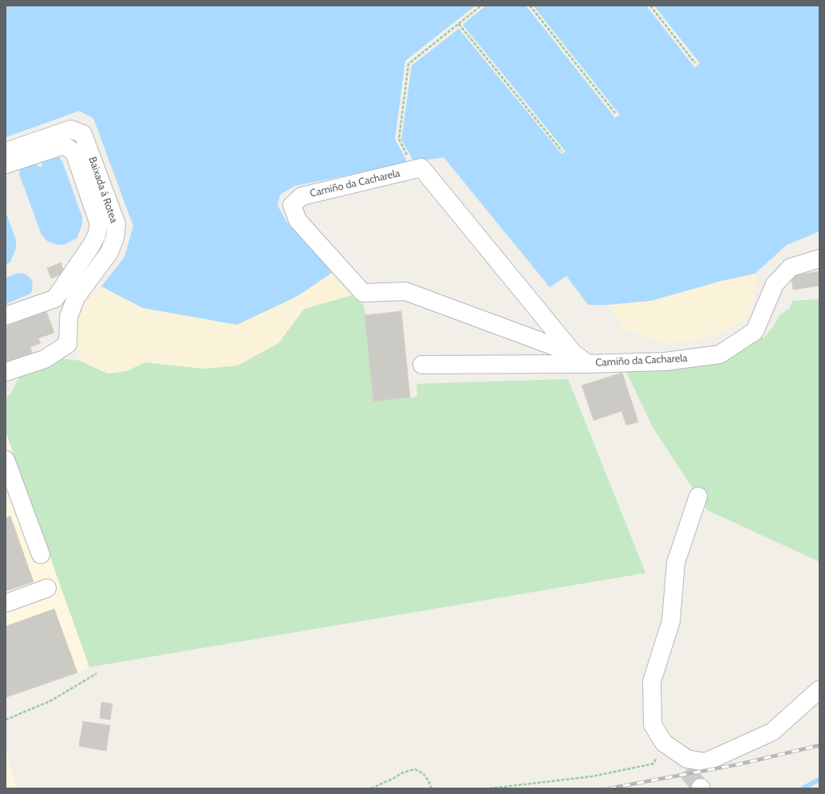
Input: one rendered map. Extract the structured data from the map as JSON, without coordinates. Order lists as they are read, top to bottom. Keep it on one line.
{"streets":{"street":["Camiño da Cacharela","Baixada á Rotea"]}}
